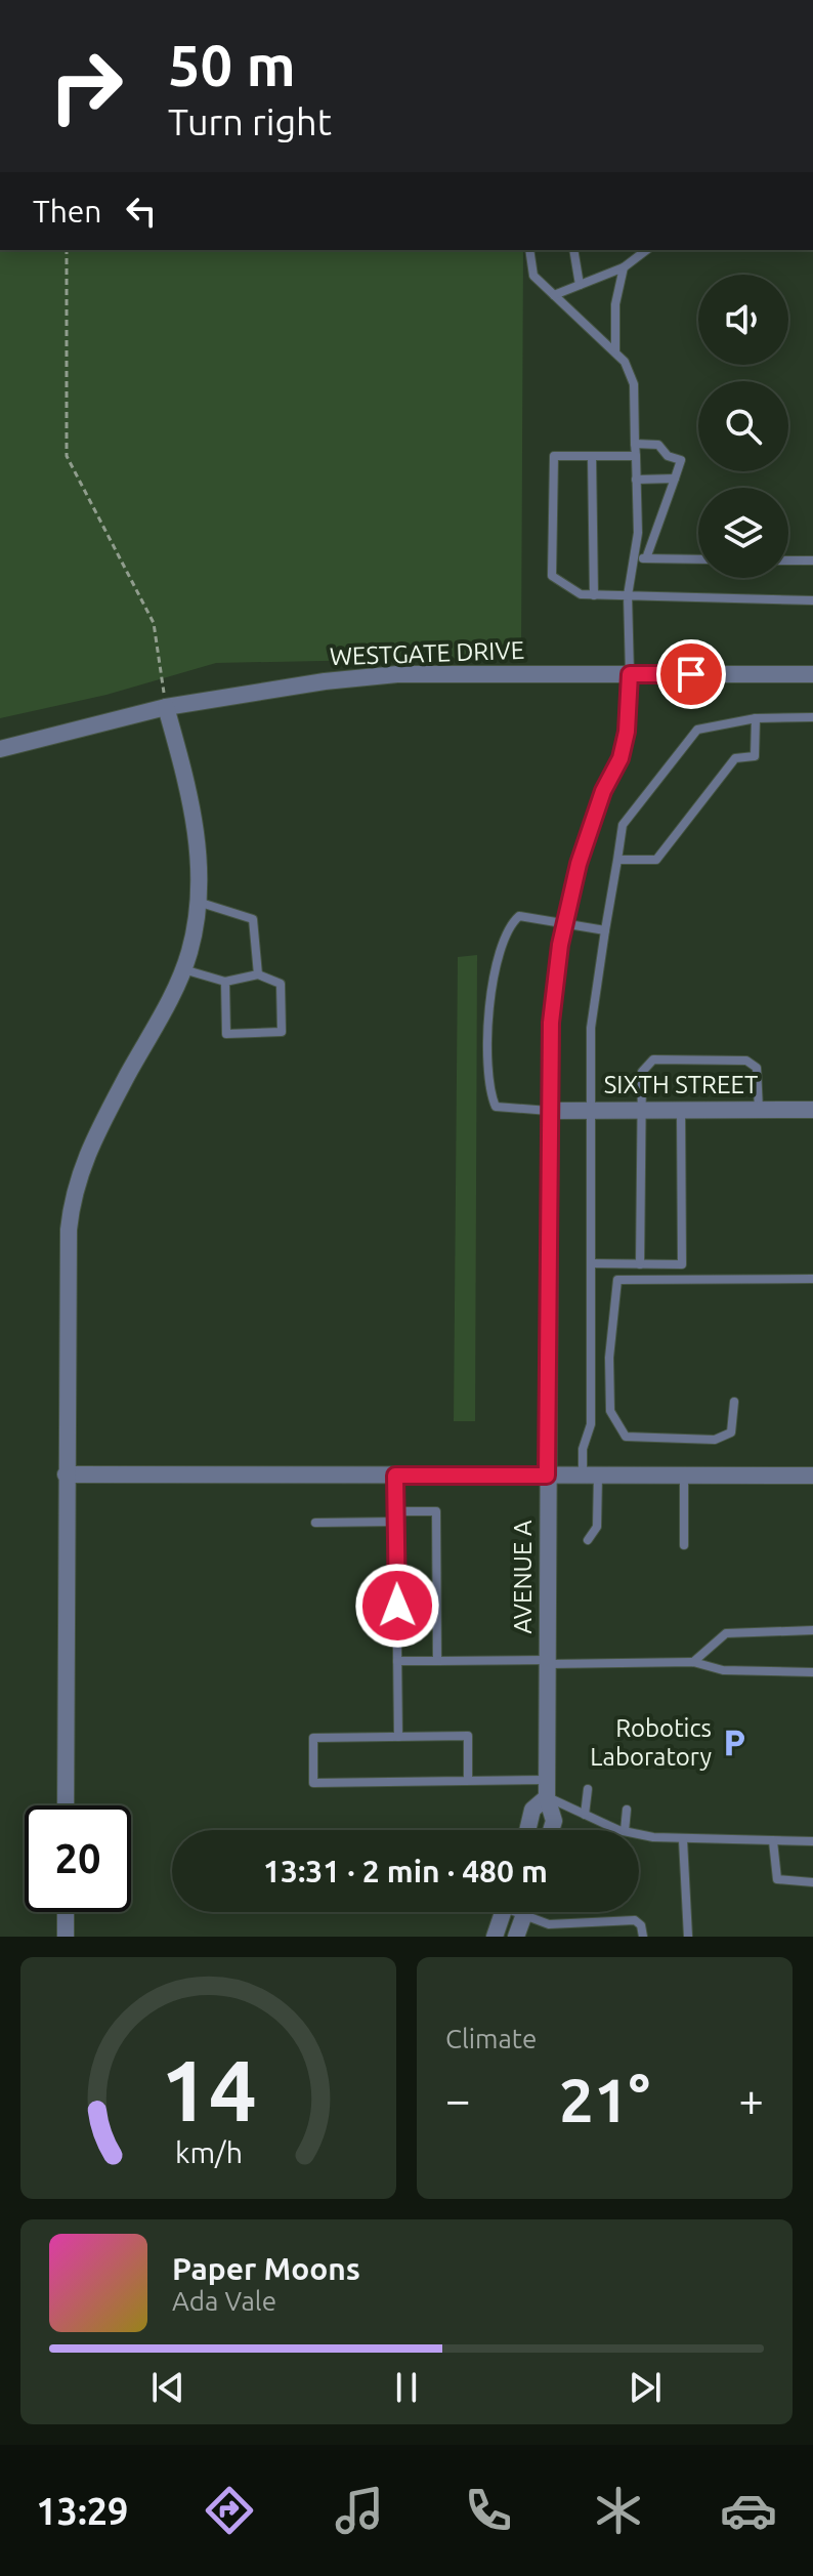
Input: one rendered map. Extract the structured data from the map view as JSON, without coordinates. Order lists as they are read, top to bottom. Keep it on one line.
{"streets":{"street":["WESTGATE DRIVE","SIXTH STREET","AVENUE A"]},"crossings":[["WESTGATE DRIVE","AVENUE A"],["SIXTH STREET","AVENUE A"]],"places":{"parking":["Robotics Laboratory"]},"page":{"turn":["50 m","Turn right"],"then":"Then","limit":"20","trip":"13:31 · 2 min · 480 m","tile":"Climate","heat":["−","21°","+"],"song":["Paper Moons","Ada Vale"],"tabs":"13:29","gauge":["14","km/h"]}}
